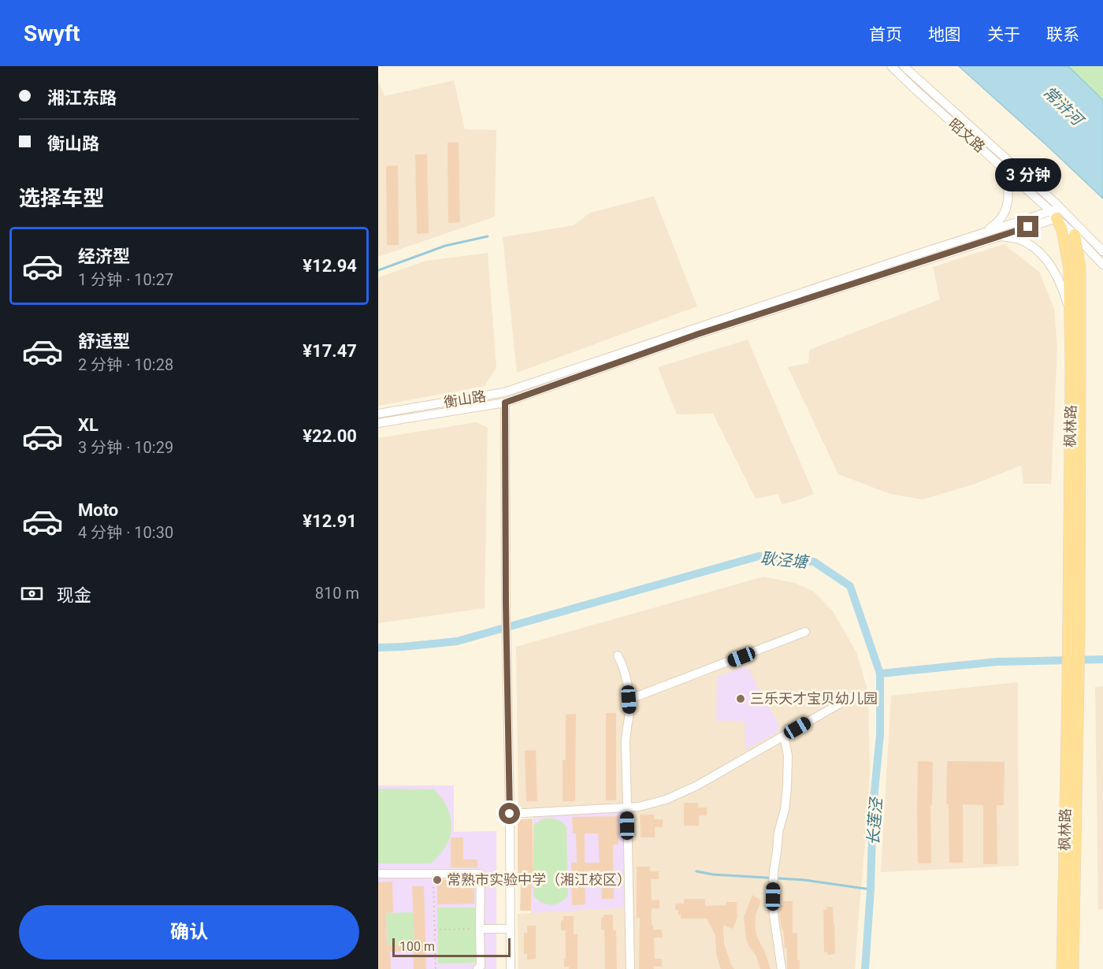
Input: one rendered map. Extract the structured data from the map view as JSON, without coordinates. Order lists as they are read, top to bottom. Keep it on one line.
{"streets":{"main road":["枫林路"],"street":["昭文路","衡山路"]},"crossings":[["昭文路","衡山路"],["昭文路","枫林路"],["衡山路","枫林路"]],"water":["常浒河","耿泾塘","长莲泾"],"places":["三乐天才宝贝幼儿园","常熟市实验中学（湘江校区）"],"scale_bar":"100 m","page":{"header":"Swyft","nav":["首页","地图","关于","联系"],"banner":["湘江东路","衡山路"],"bubble":"3 分钟","heading":"选择车型","list":[{"name":"经济型","note":"1 分钟 · 10:27","value":"¥12.94"},{"name":"舒适型","note":"2 分钟 · 10:28","value":"¥17.47"},{"name":"XL","note":"3 分钟 · 10:29","value":"¥22.00"},{"name":"Moto","note":"4 分钟 · 10:30","value":"¥12.91"}],"pay":["现金","810 m"],"buttons":"确认","scale":"100 m"}}
